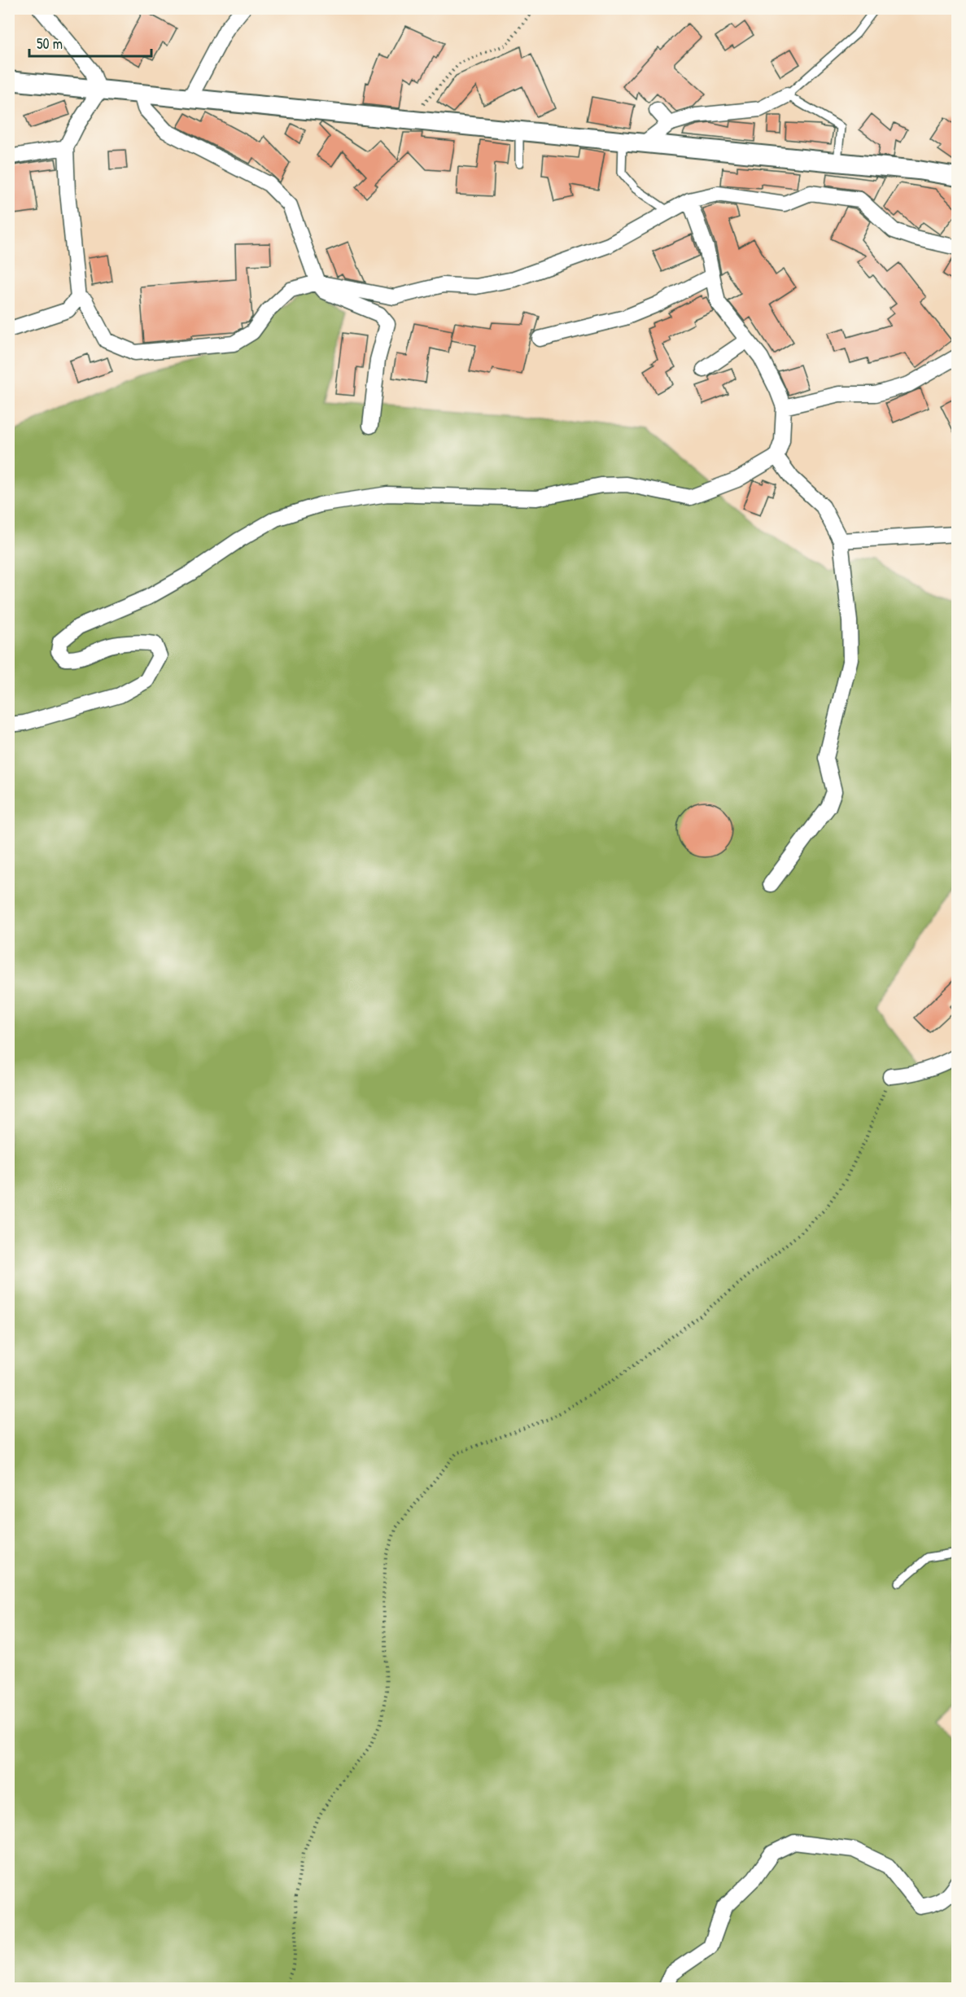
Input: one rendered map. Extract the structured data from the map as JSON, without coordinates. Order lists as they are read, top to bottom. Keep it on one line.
{"scale_bar":"50 m"}
